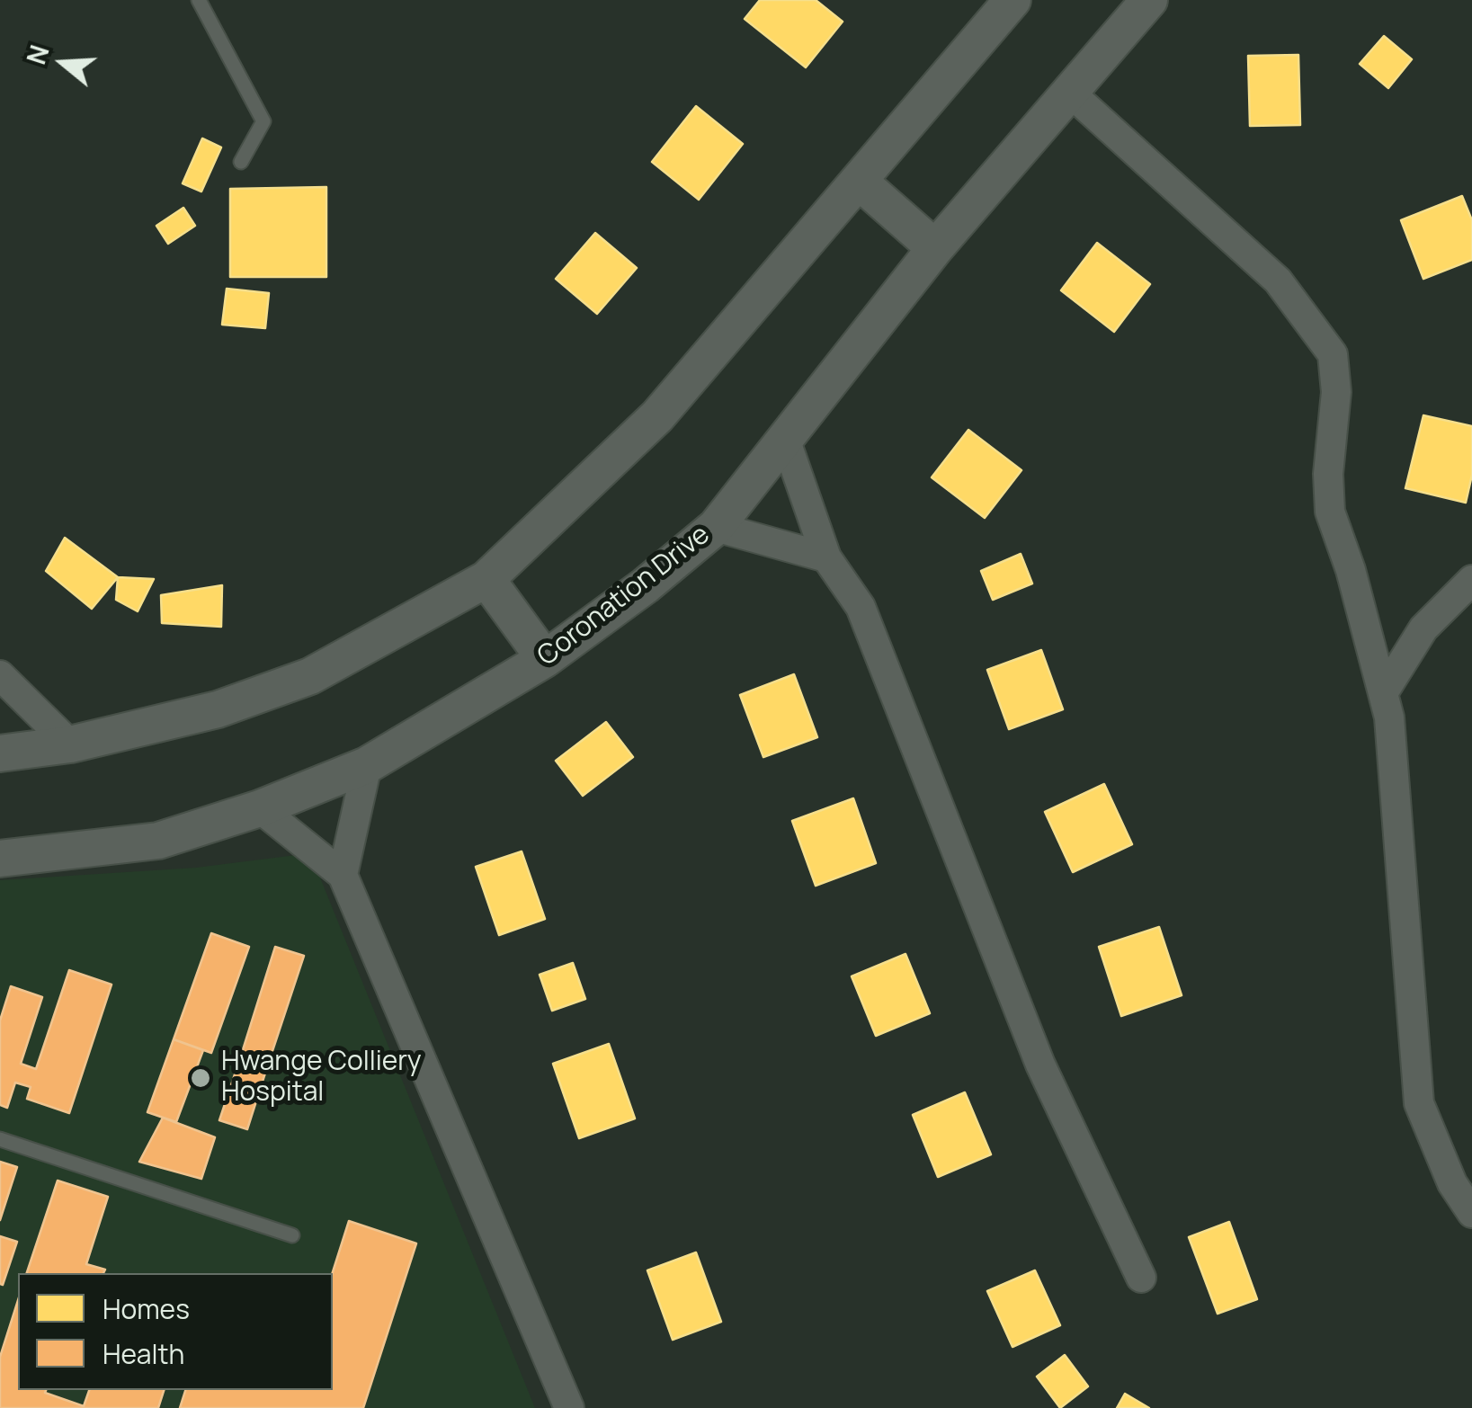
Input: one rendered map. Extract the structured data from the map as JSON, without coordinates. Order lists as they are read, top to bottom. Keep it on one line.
{"streets":{"street":["Coronation Drive"]},"places":["Hwange Colliery Hospital"],"legend":["Homes","Health"],"north":"left"}
